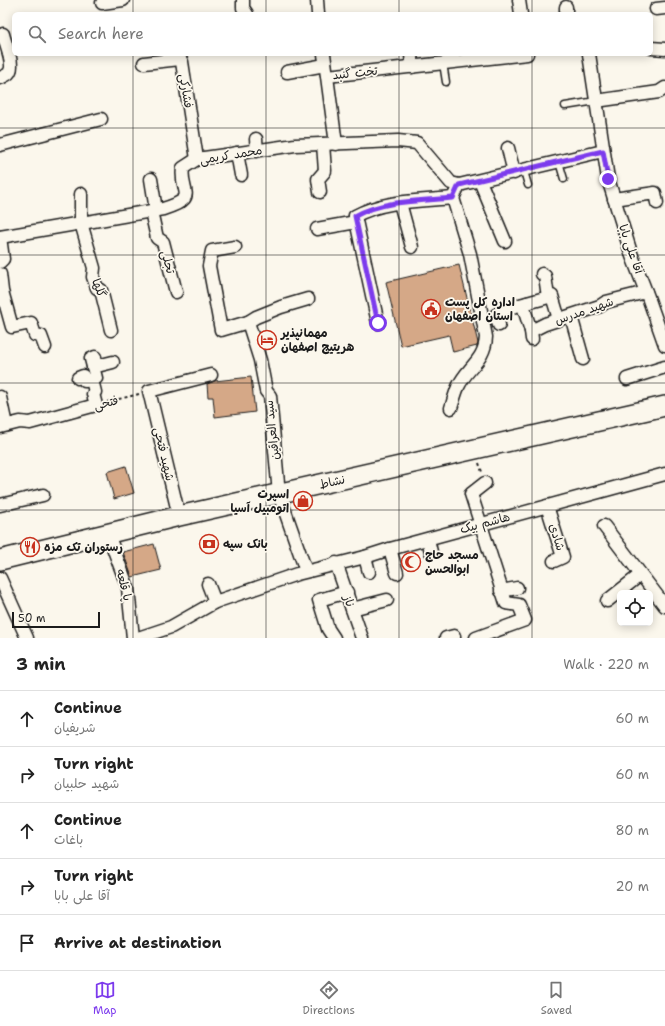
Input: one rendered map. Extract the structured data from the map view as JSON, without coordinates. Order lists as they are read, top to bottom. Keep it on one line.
{"streets":{"main road":["نشاط"],"street":["تخت گنبد","فشارکی","محمد کریمی","آقا علی بابا","تجلی","گلها","شهید مدرس","فتحی","سید العراقین","شهید فتحی","هاشم بیک","شادی","پا قلعه","ناز"]},"crossings":[["فشارکی","محمد کریمی"],["محمد کریمی","تجلی"],["محمد کریمی","گلها"],["آقا علی بابا","شهید مدرس"],["فتحی","شهید فتحی"],["سید العراقین","نشاط"],["شهید فتحی","نشاط"],["نشاط","پا قلعه"],["هاشم بیک","شادی"],["هاشم بیک","ناز"]],"places":{"public building":["اداره کل پست استان اصفهان"],"hotel":["مهمانپذیر هریتیج اصفهان"],"shop":["اسپرت اتومبیل آسیا"],"bank":["بانک سپه"],"restaurant":["رستوران تک مزه"],"mosque":["مسجد حاج ابوالحسن"]},"scale_bar":"50 m","page":{"search":"Search here","scale":"50 m","heading":["3 min","Walk · 220 m"],"list":[["Continue","شریفیان","60 m"],["Turn right","شهید حلبیان","60 m"],["Continue","باغات","80 m"],["Turn right","آقا علی بابا","20 m"],"Arrive at destination"],"nav":["Map","Directions","Saved"]}}
